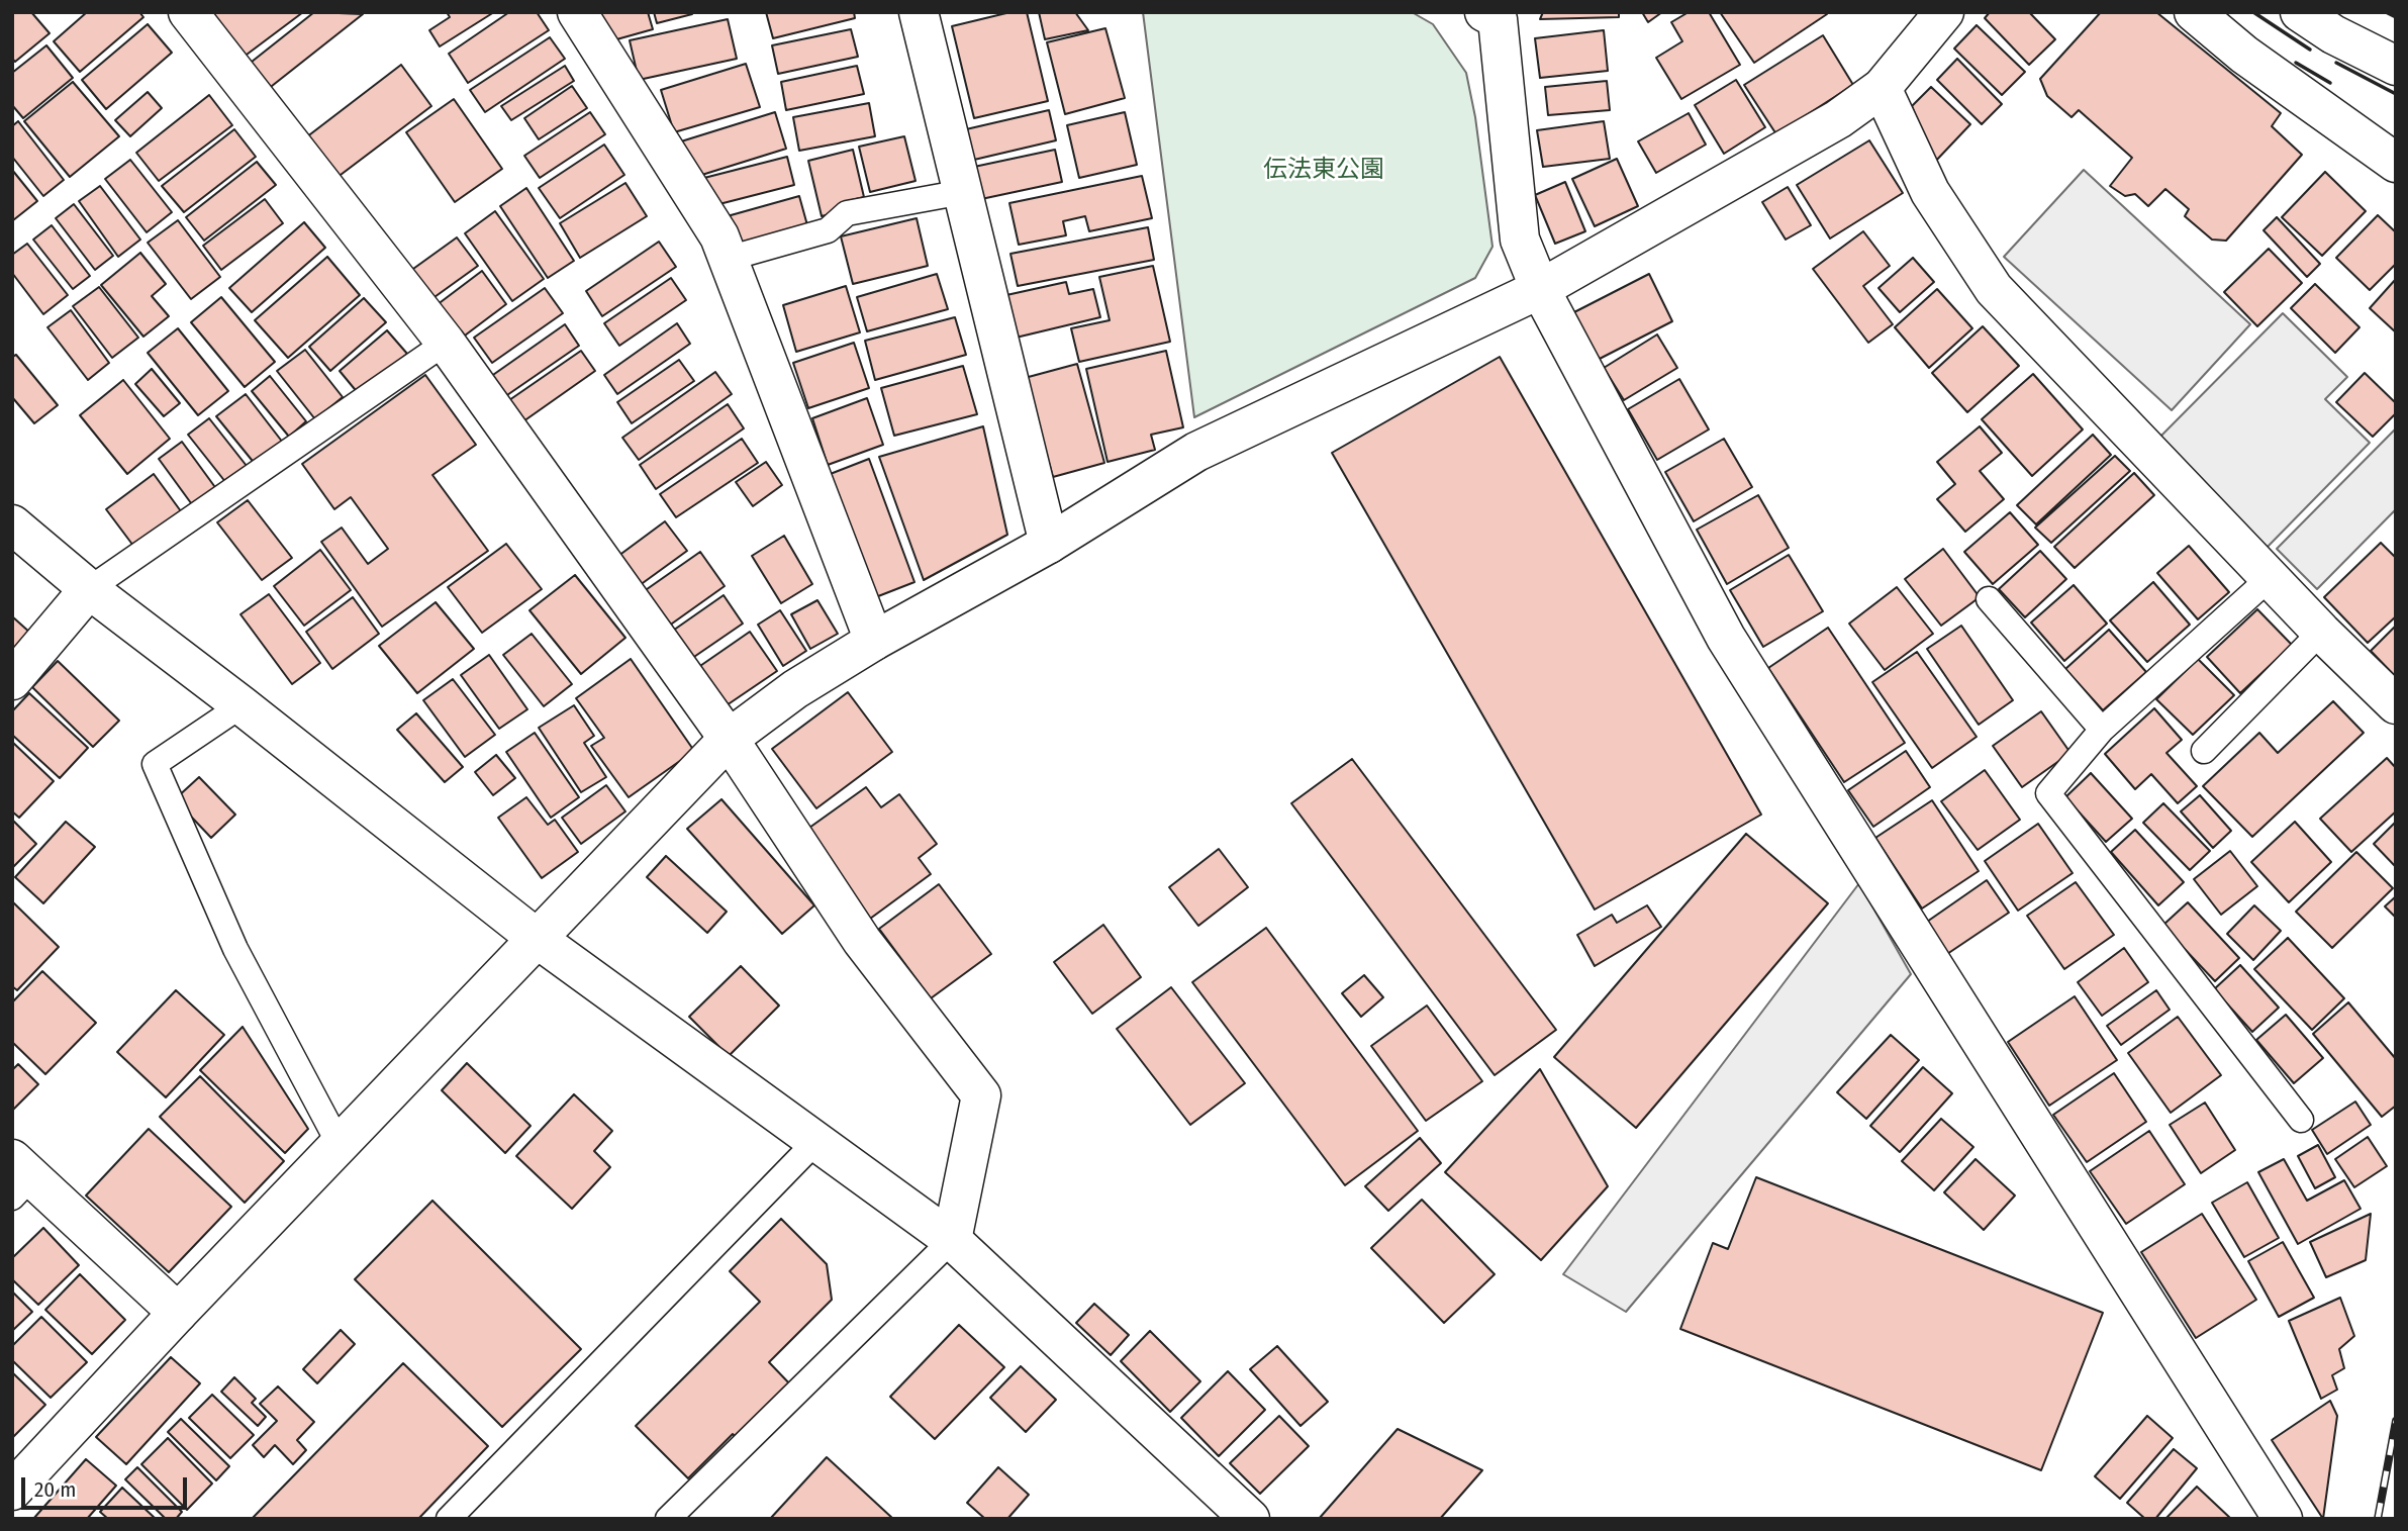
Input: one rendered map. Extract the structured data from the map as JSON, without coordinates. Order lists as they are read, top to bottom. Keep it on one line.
{"parks":["伝法東公園"],"scale_bar":"20 m"}
